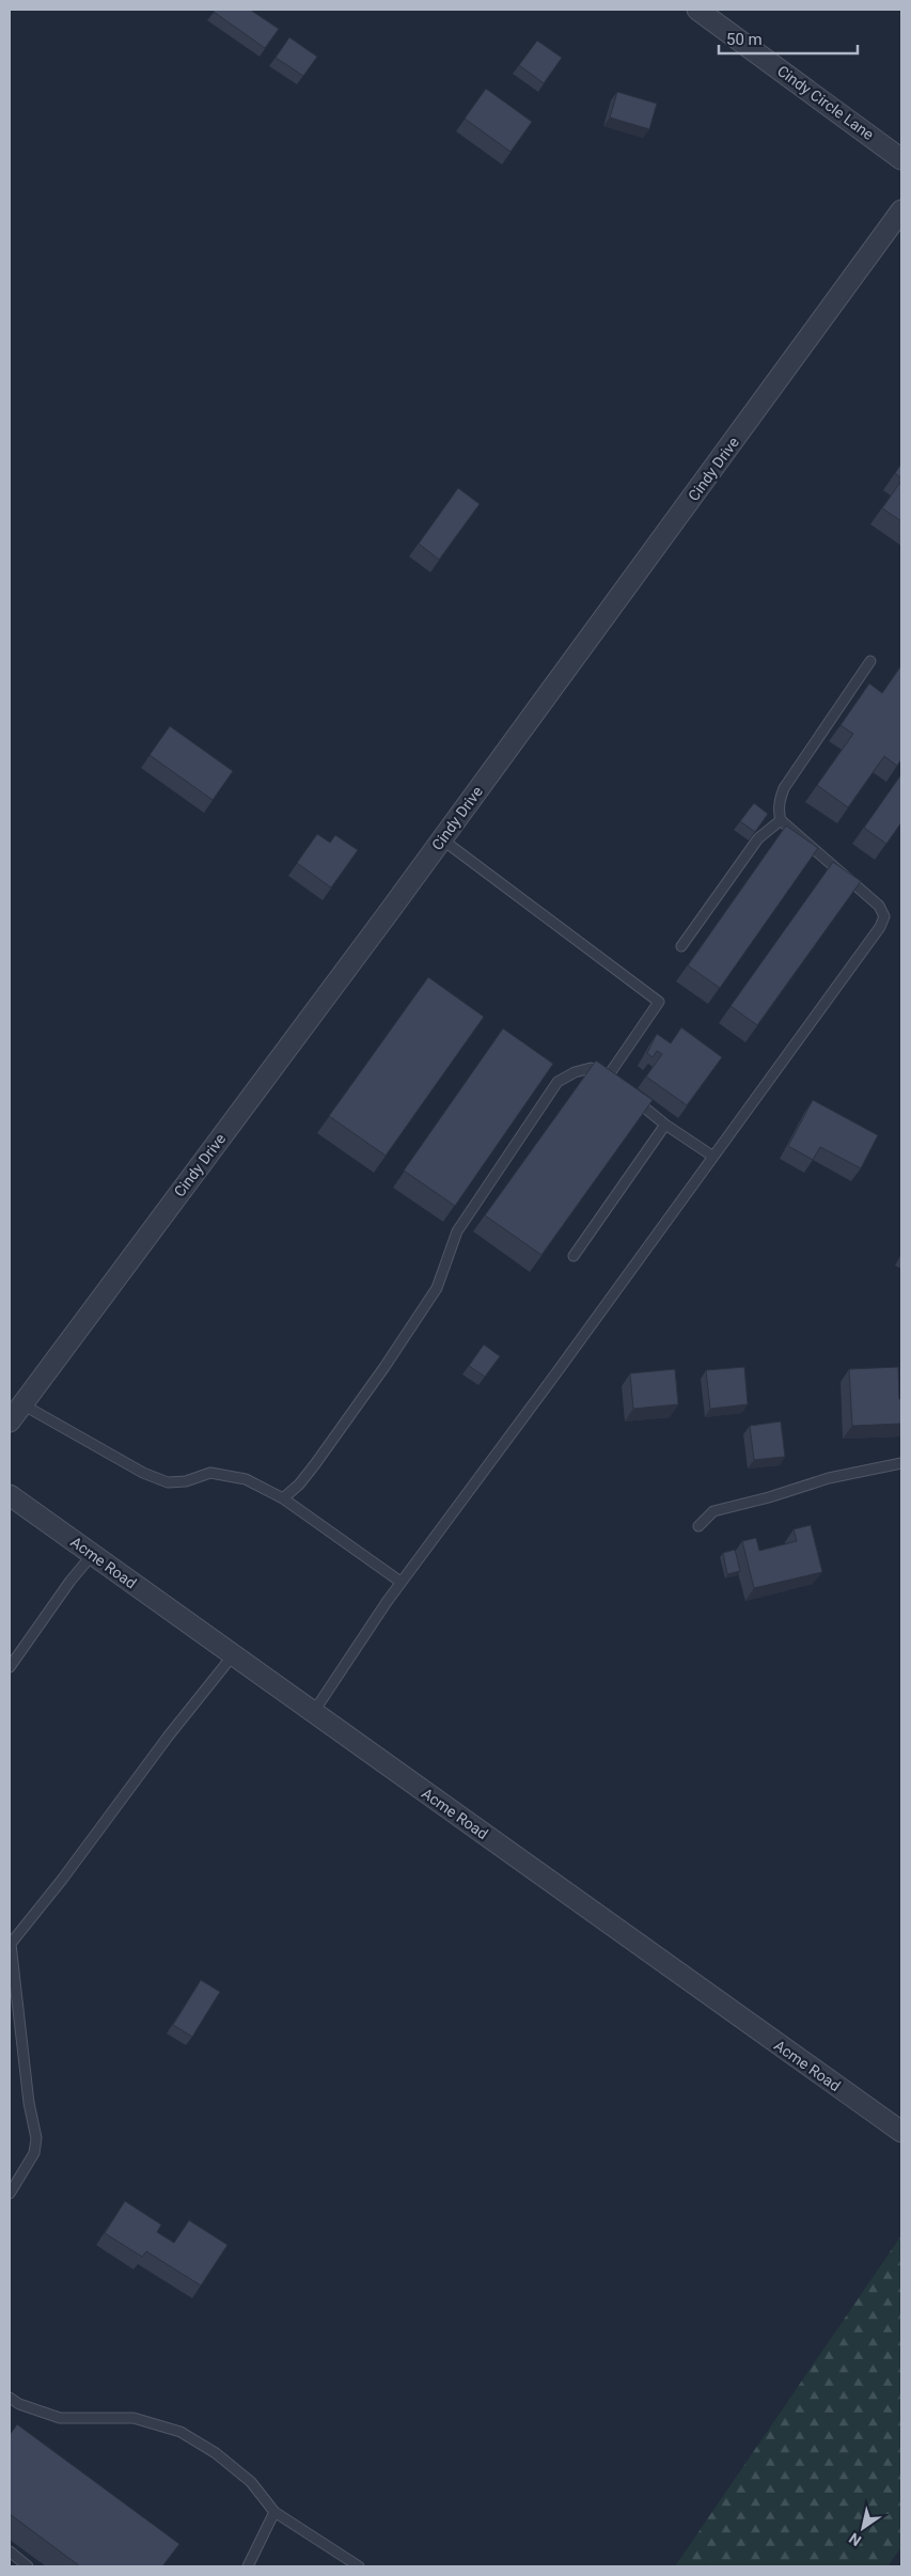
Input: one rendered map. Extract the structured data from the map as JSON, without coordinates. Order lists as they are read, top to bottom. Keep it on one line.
{"streets":{"street":["Cindy Circle Lane","Cindy Drive","Acme Road"]},"scale_bar":"50 m","north":"bottom left"}
